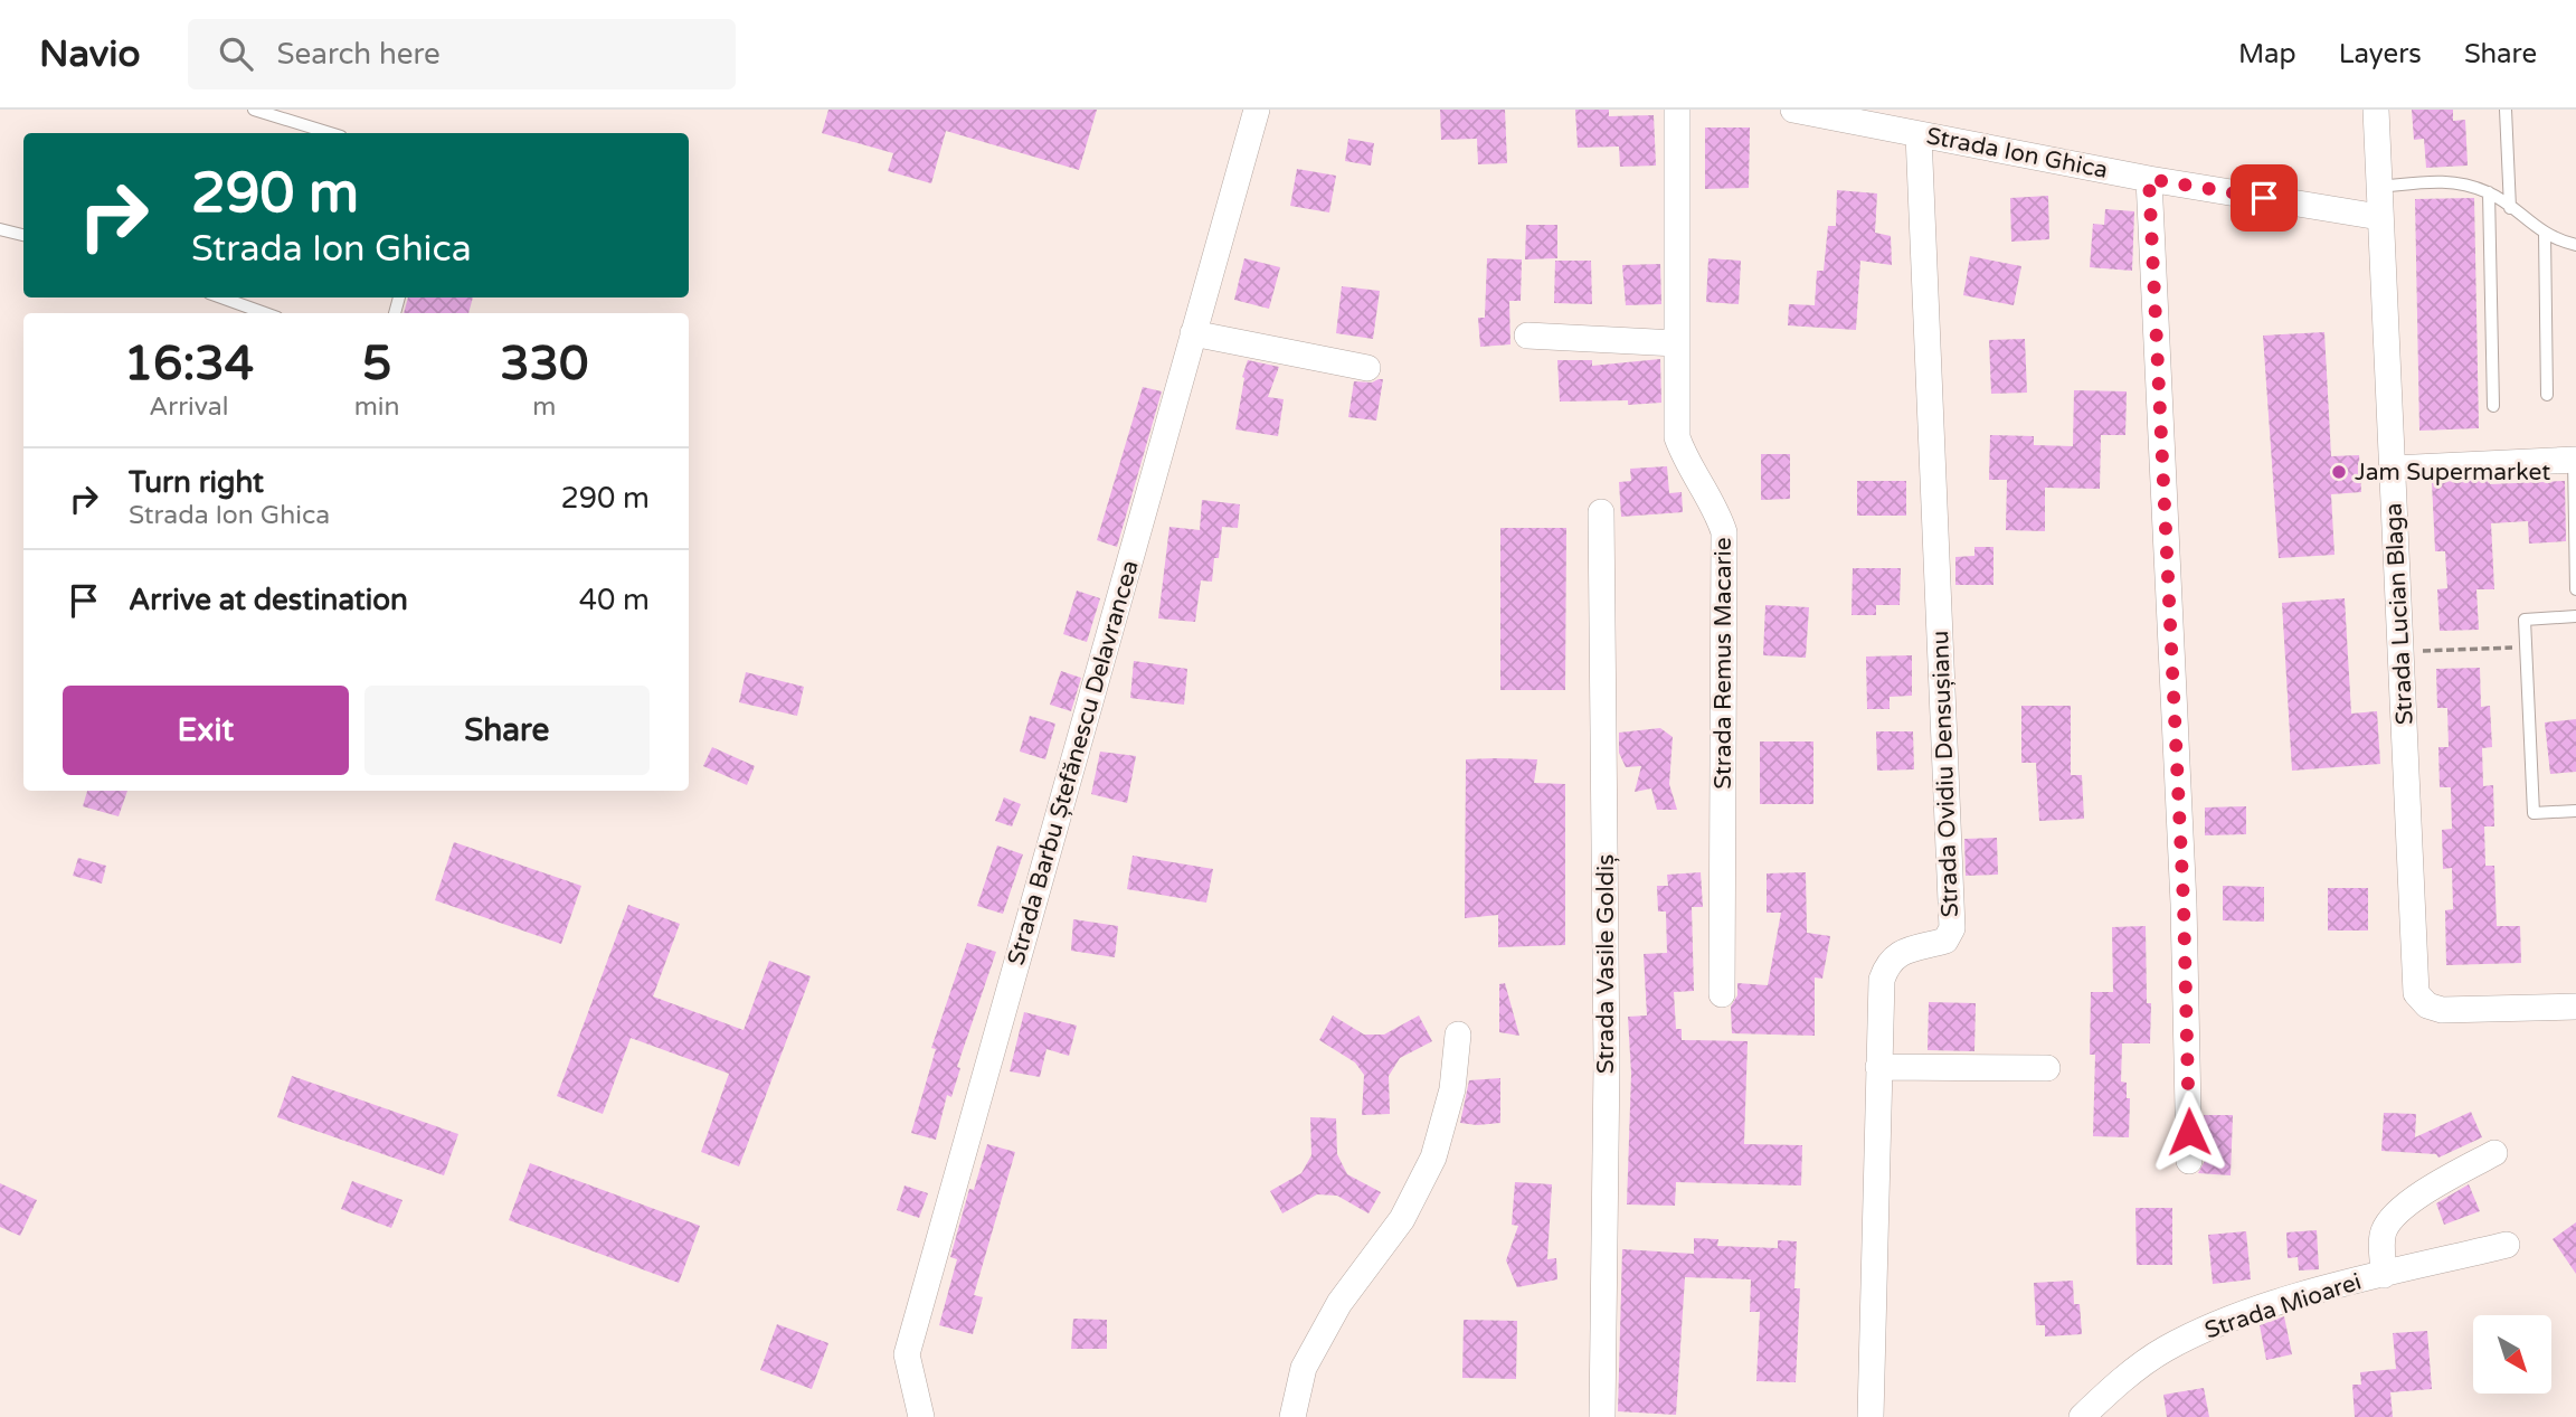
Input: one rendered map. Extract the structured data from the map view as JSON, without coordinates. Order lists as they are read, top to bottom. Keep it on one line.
{"streets":{"street":["Strada Ion Ghica","Strada Lucian Blaga","Strada Remus Macarie","Strada Barbu Ștefănescu Delavrancea","Strada Ovidiu Densușianu","Strada Vasile Goldiș","Strada Mioarei"]},"crossings":[["Strada Ion Ghica","Strada Lucian Blaga"],["Strada Ion Ghica","Strada Ovidiu Densușianu"]],"places":["Jam Supermarket"],"north":"bottom right","page":{"header":"Navio","search":"Search here","nav":["Map","Layers","Share"],"turn":["290 m","Strada Ion Ghica"],"eta":["16:34","Arrival","5","min","330","m"],"list":[{"name":"Turn right","note":"Strada Ion Ghica","value":"290 m"},{"name":"Arrive at destination","value":"40 m"}],"buttons":["Exit","Share"]}}
